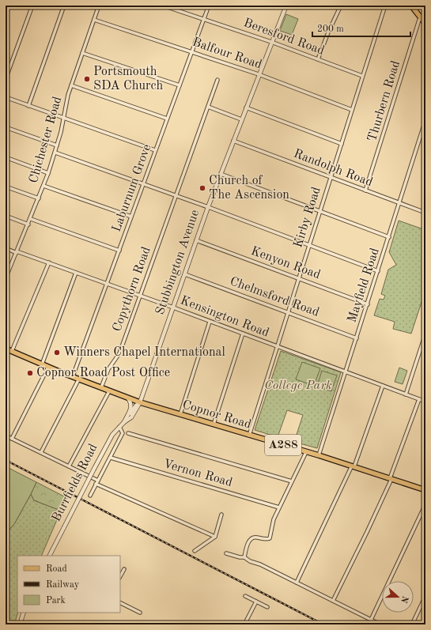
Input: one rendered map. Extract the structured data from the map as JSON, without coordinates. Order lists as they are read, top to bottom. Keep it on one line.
{"streets":{"main road":["Copnor Road","A288"],"street":["Beresford Road","Balfour Road","Thurbern Road","Chichester Road","Randolph Road","Laburnum Grove","Kirby Road","Stubbington Avenue","Kenyon Road","Mayfield Road","Copythorn Road","Chelmsford Road","Kensington Road","Vernon Road","Burrfields Road"]},"crossings":[["Beresford Road","Laburnum Grove"],["Beresford Road","Kirby Road"],["Beresford Road","Stubbington Avenue"],["Balfour Road","Chichester Road"],["Balfour Road","Laburnum Grove"],["Balfour Road","Kirby Road"],["Balfour Road","Stubbington Avenue"],["Thurbern Road","Randolph Road"],["Chichester Road","Kensington Road"],["Randolph Road","Kirby Road"],["Randolph Road","Stubbington Avenue"],["Randolph Road","Mayfield Road"],["Laburnum Grove","Kensington Road"],["Laburnum Grove","Copnor Road"],["Kirby Road","Kenyon Road"],["Kirby Road","Chelmsford Road"],["Kirby Road","Kensington Road"],["Kirby Road","Copnor Road"],["Stubbington Avenue","Kenyon Road"],["Stubbington Avenue","Chelmsford Road"],["Stubbington Avenue","Kensington Road"],["Stubbington Avenue","Copnor Road"],["Stubbington Avenue","Burrfields Road"],["Kenyon Road","Mayfield Road"],["Mayfield Road","Chelmsford Road"],["Mayfield Road","Kensington Road"],["Mayfield Road","Copnor Road"],["Copythorn Road","Kensington Road"],["Copythorn Road","Copnor Road"],["Copnor Road","Burrfields Road"]],"parks":["College Park"],"places":["Portsmouth SDA Church","Church of The Ascension","Winners Chapel International","Copnor Road Post Office"],"legend":["Road","Railway","Park"],"scale_bar":"200 m","north":"right"}
